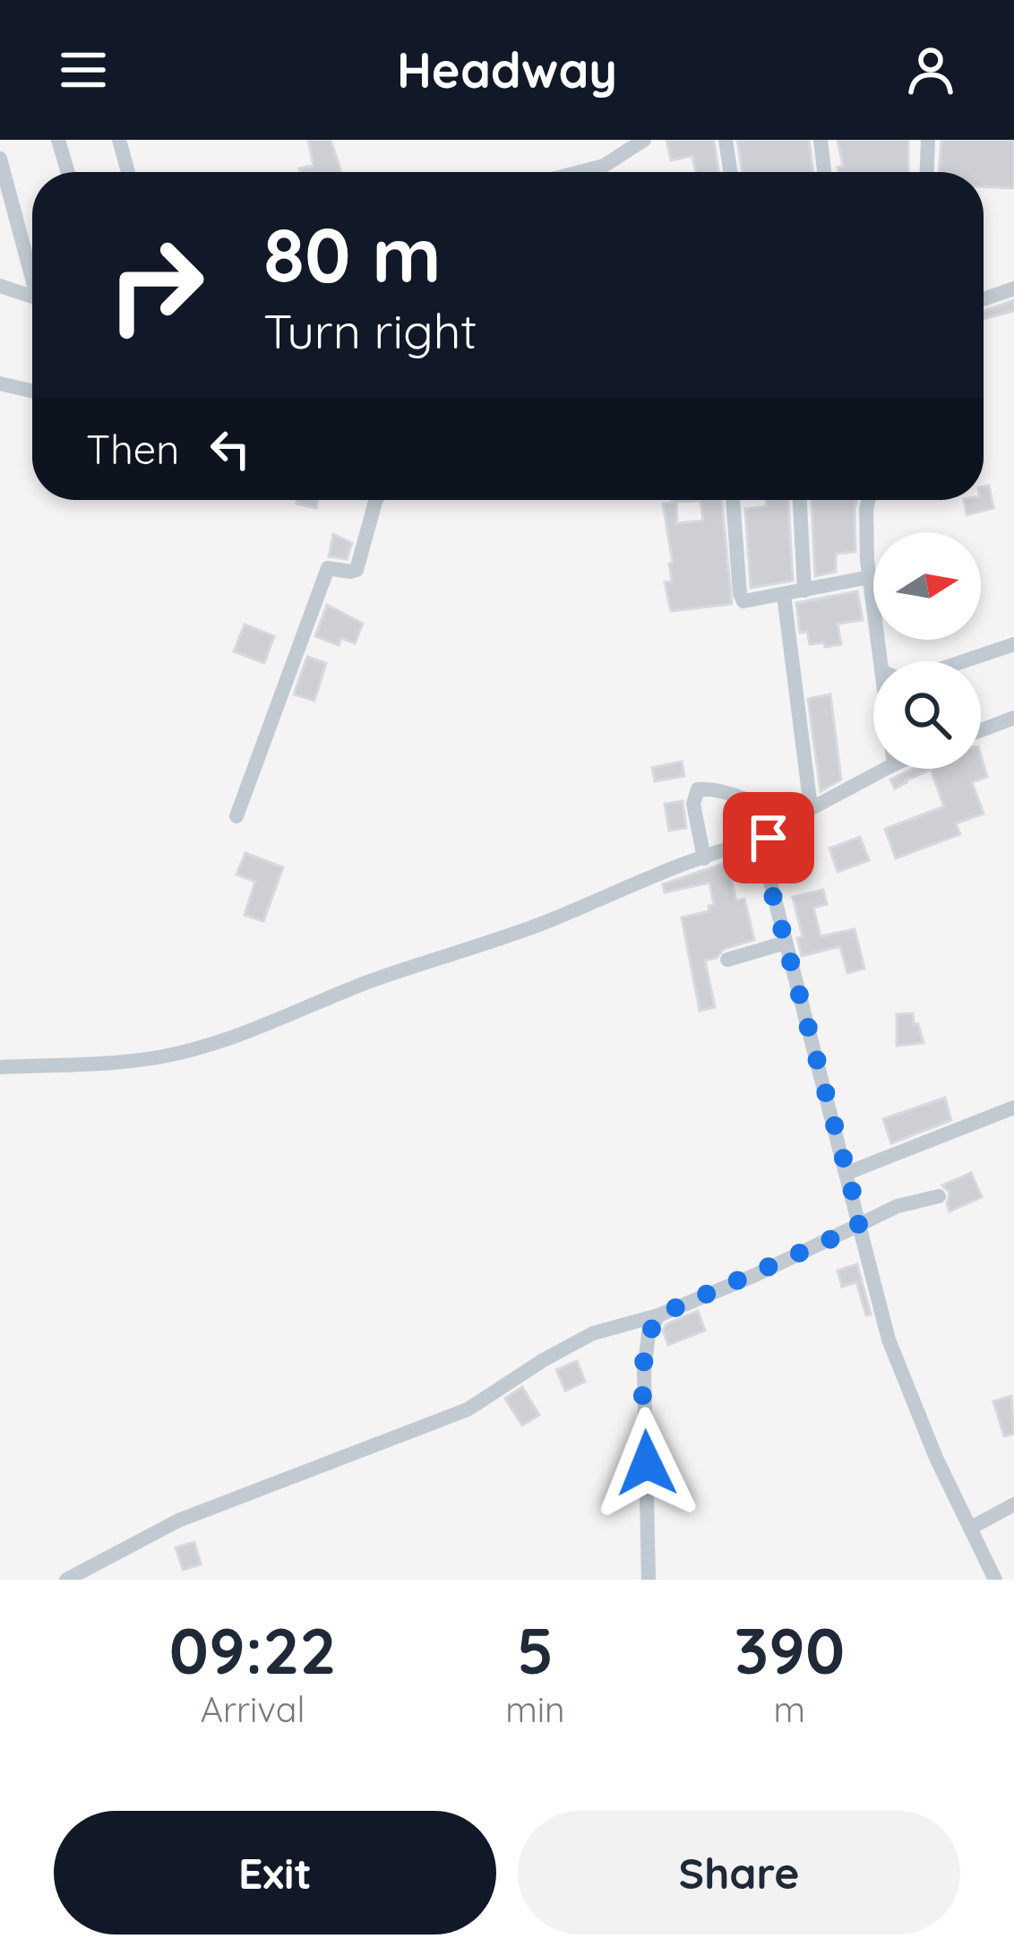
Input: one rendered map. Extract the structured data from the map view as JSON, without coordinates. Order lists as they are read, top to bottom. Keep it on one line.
{"north":"right","page":{"header":"Headway","turn":["80 m","Turn right"],"then":"Then","eta":["09:22","Arrival","5","min","390","m"],"buttons":["Exit","Share"]}}
